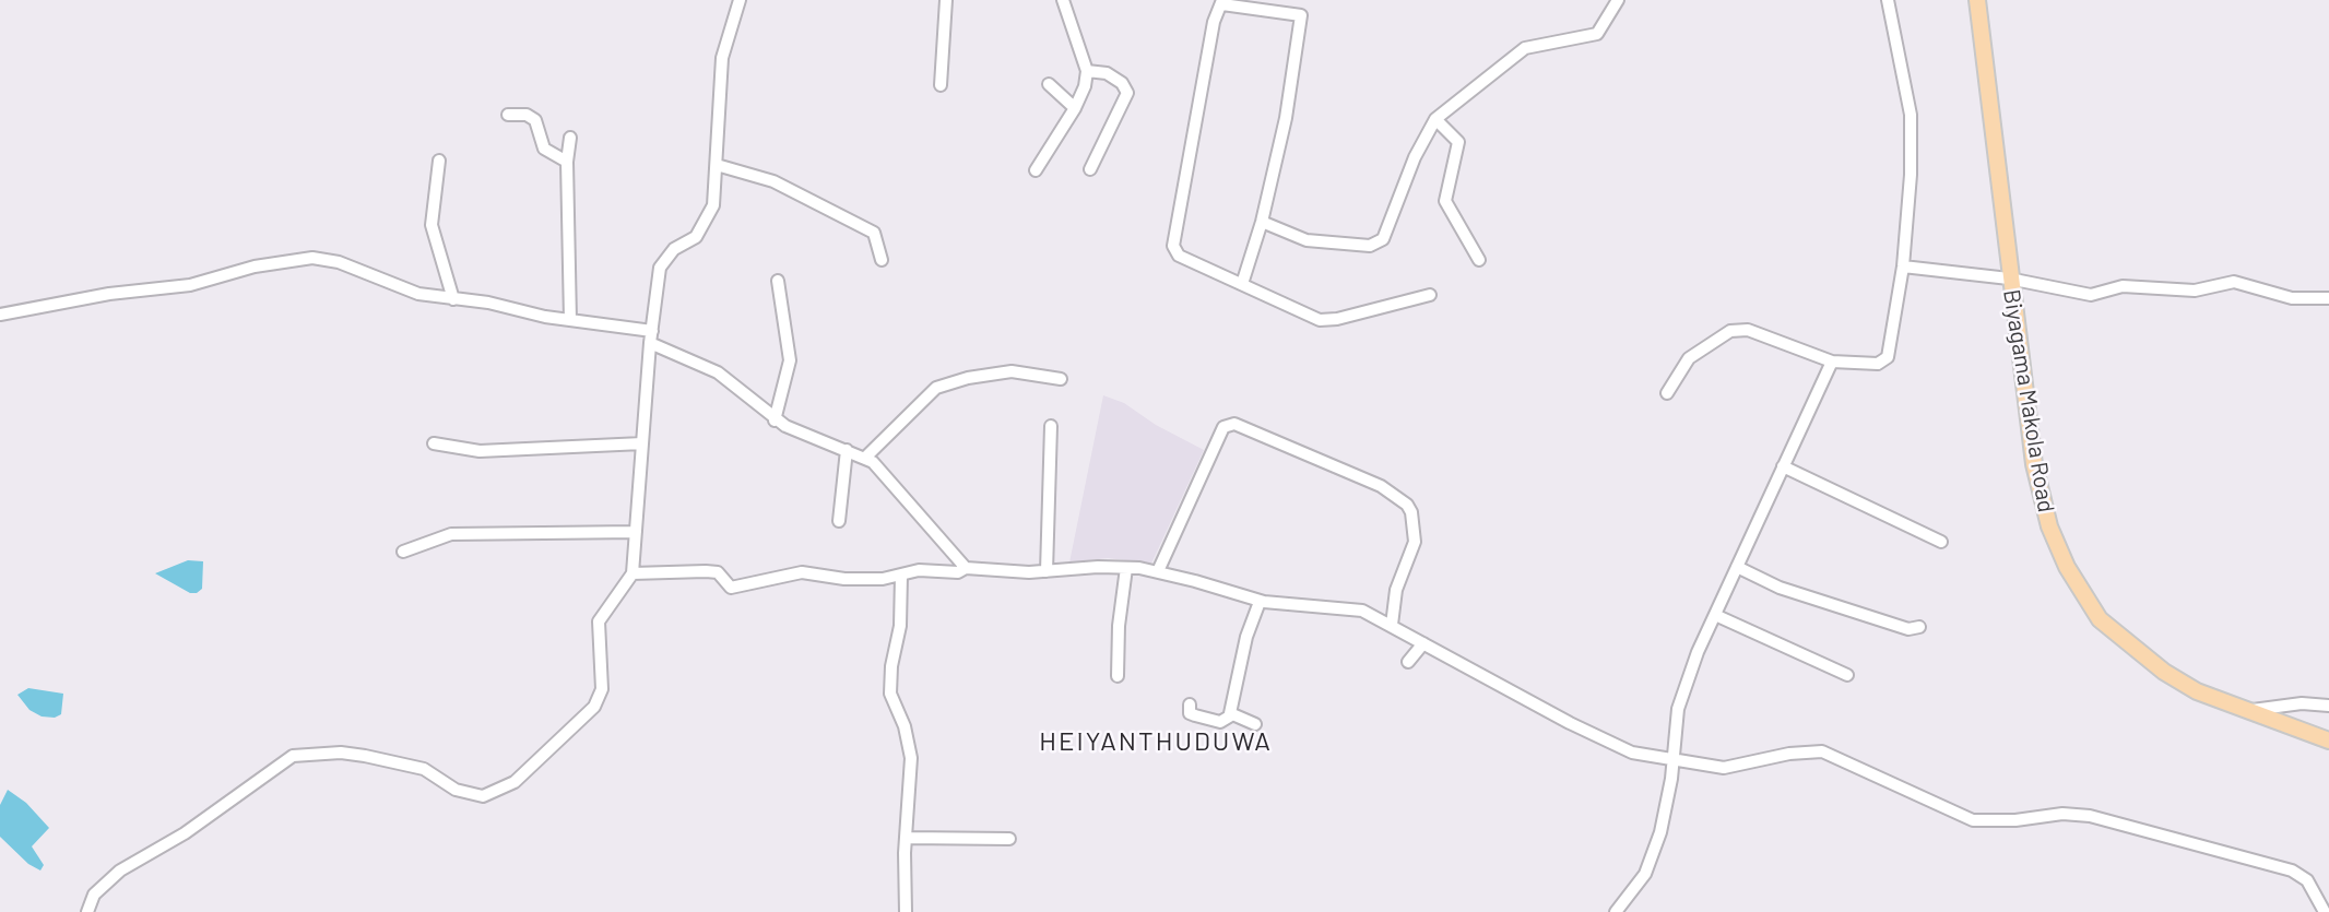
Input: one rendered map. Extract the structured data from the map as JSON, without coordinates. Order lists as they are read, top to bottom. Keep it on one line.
{"streets":{"main road":["Biyagama Makola Road"]},"districts":["HEIYANTHUDUWA"]}
